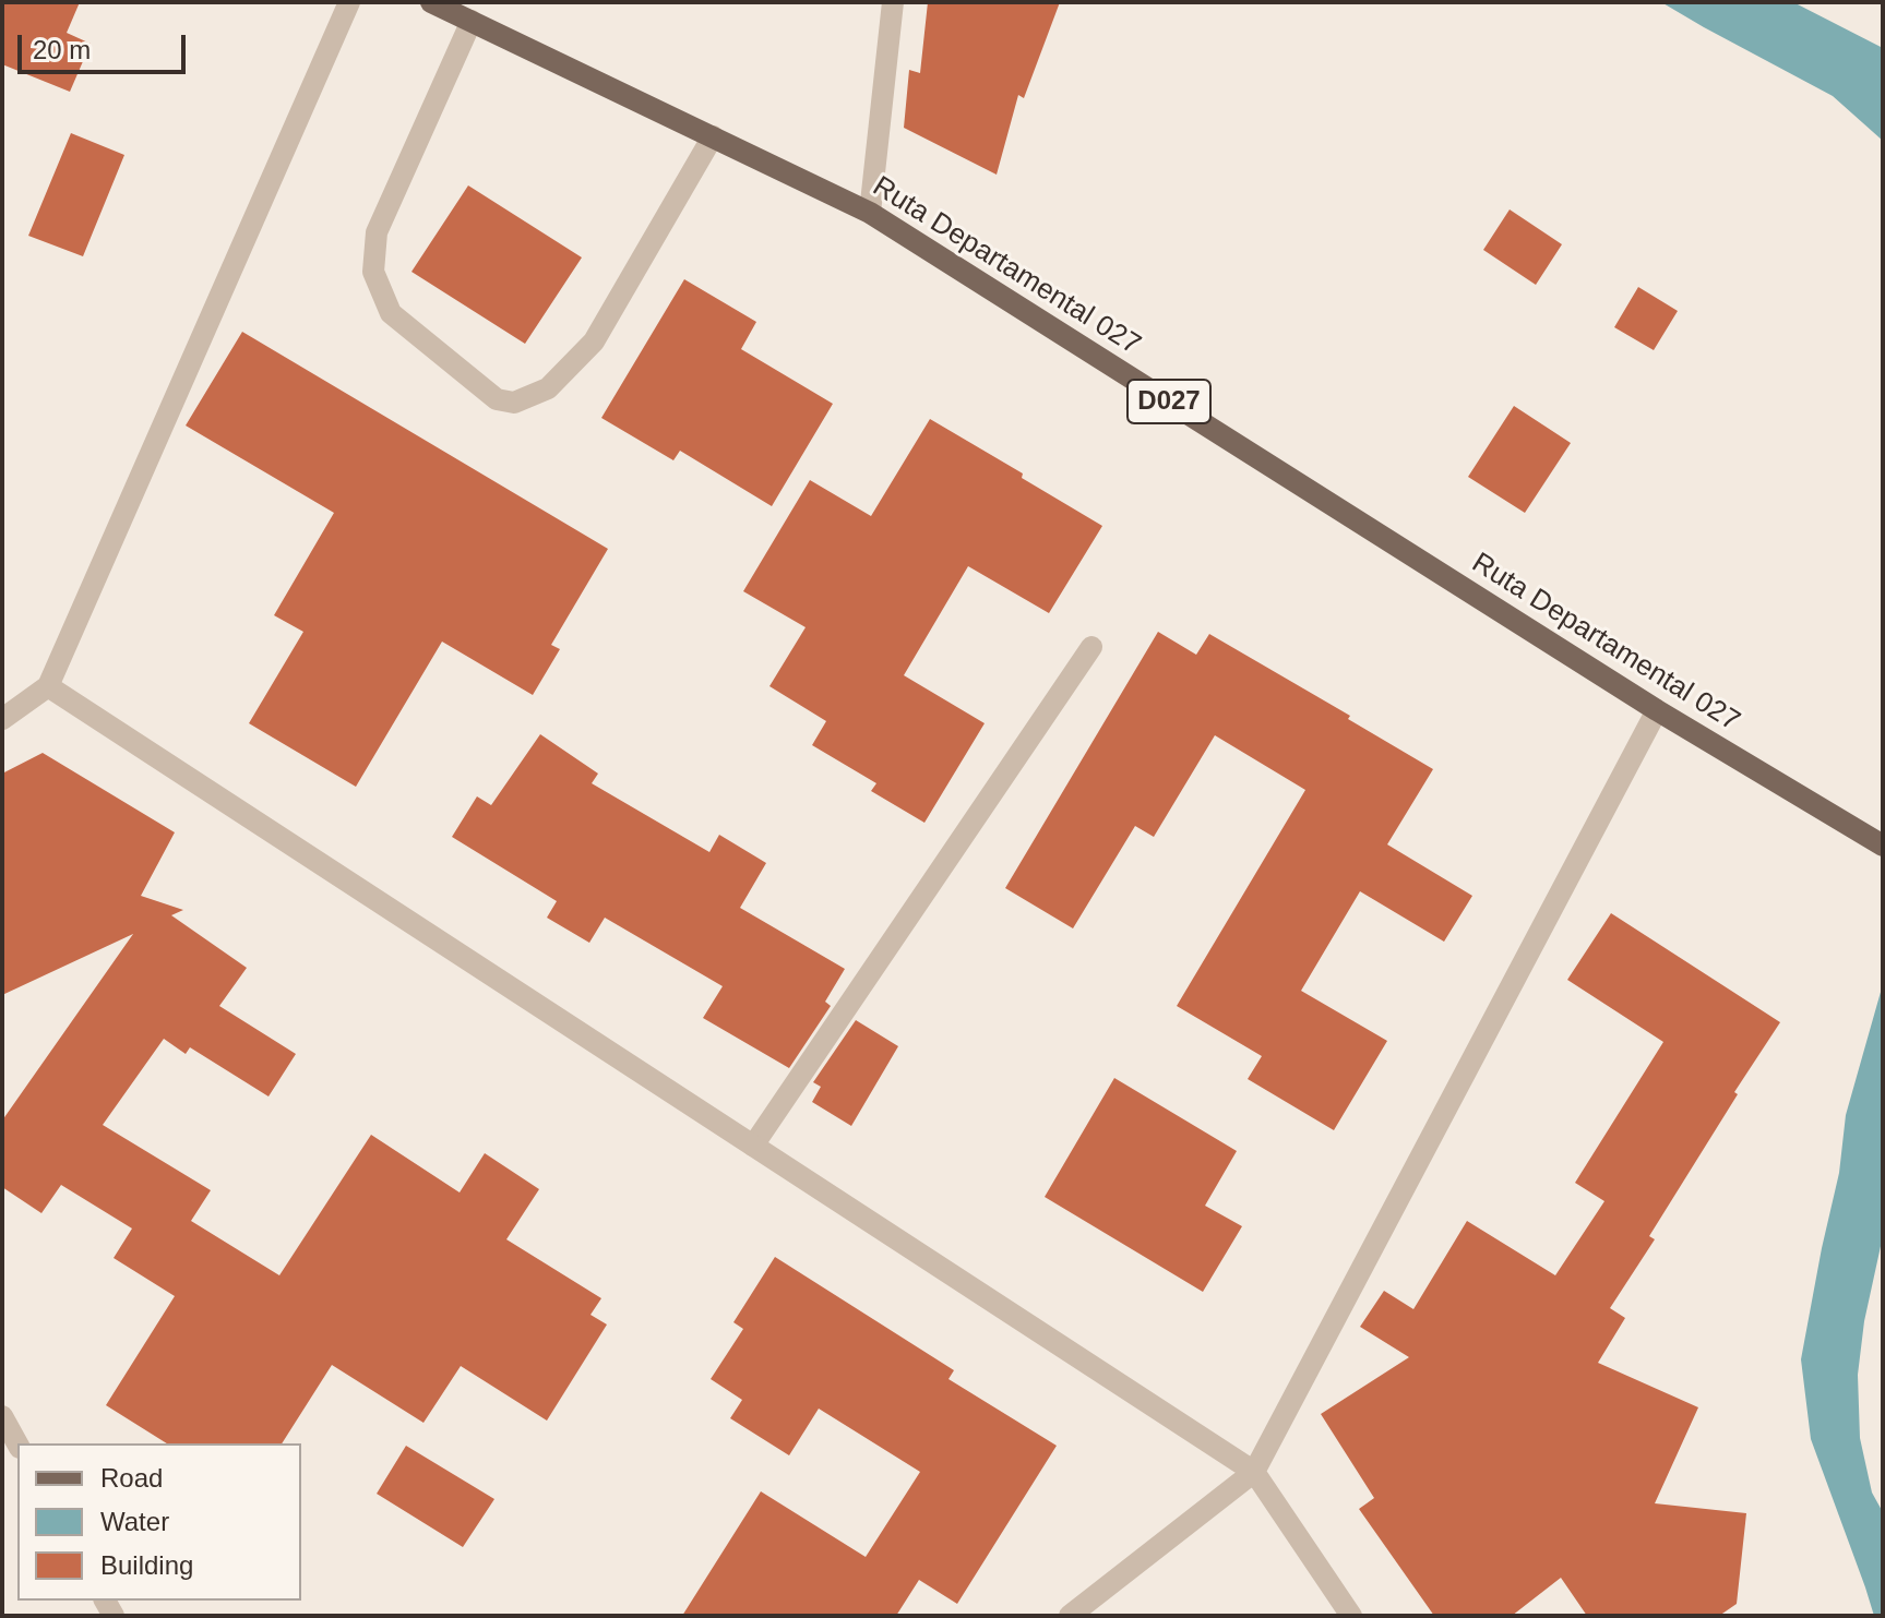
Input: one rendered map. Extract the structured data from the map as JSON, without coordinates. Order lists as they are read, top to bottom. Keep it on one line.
{"streets":{"main road":["Ruta Departamental 027","D027"]},"legend":["Road","Water","Building"],"scale_bar":"20 m"}
